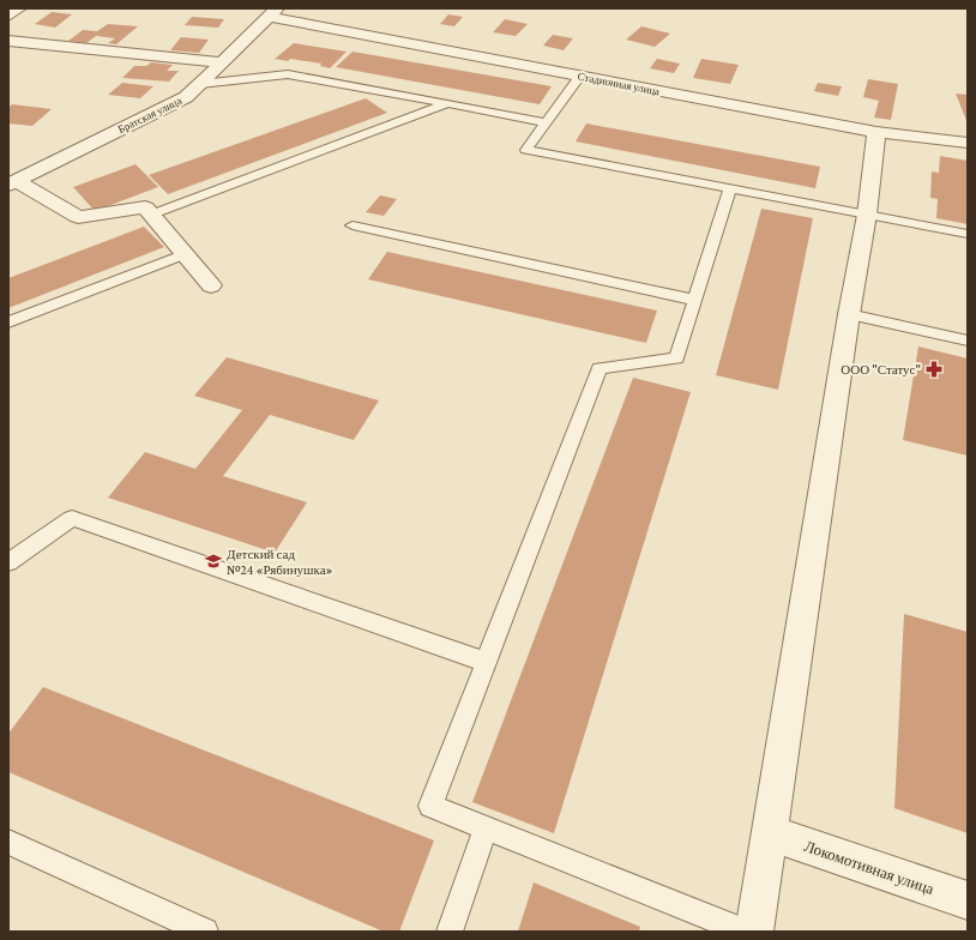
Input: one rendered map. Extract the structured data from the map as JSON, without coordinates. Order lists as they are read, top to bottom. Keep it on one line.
{"streets":{"street":["Стадионная улица","Братская улица","Локомотивная улица"]},"crossings":[["Стадионная улица","Братская улица"]],"places":{"pharmacy":["ООО \"Статус\""],"school or university":["Детский сад №24 «Рябинушка»"]}}
